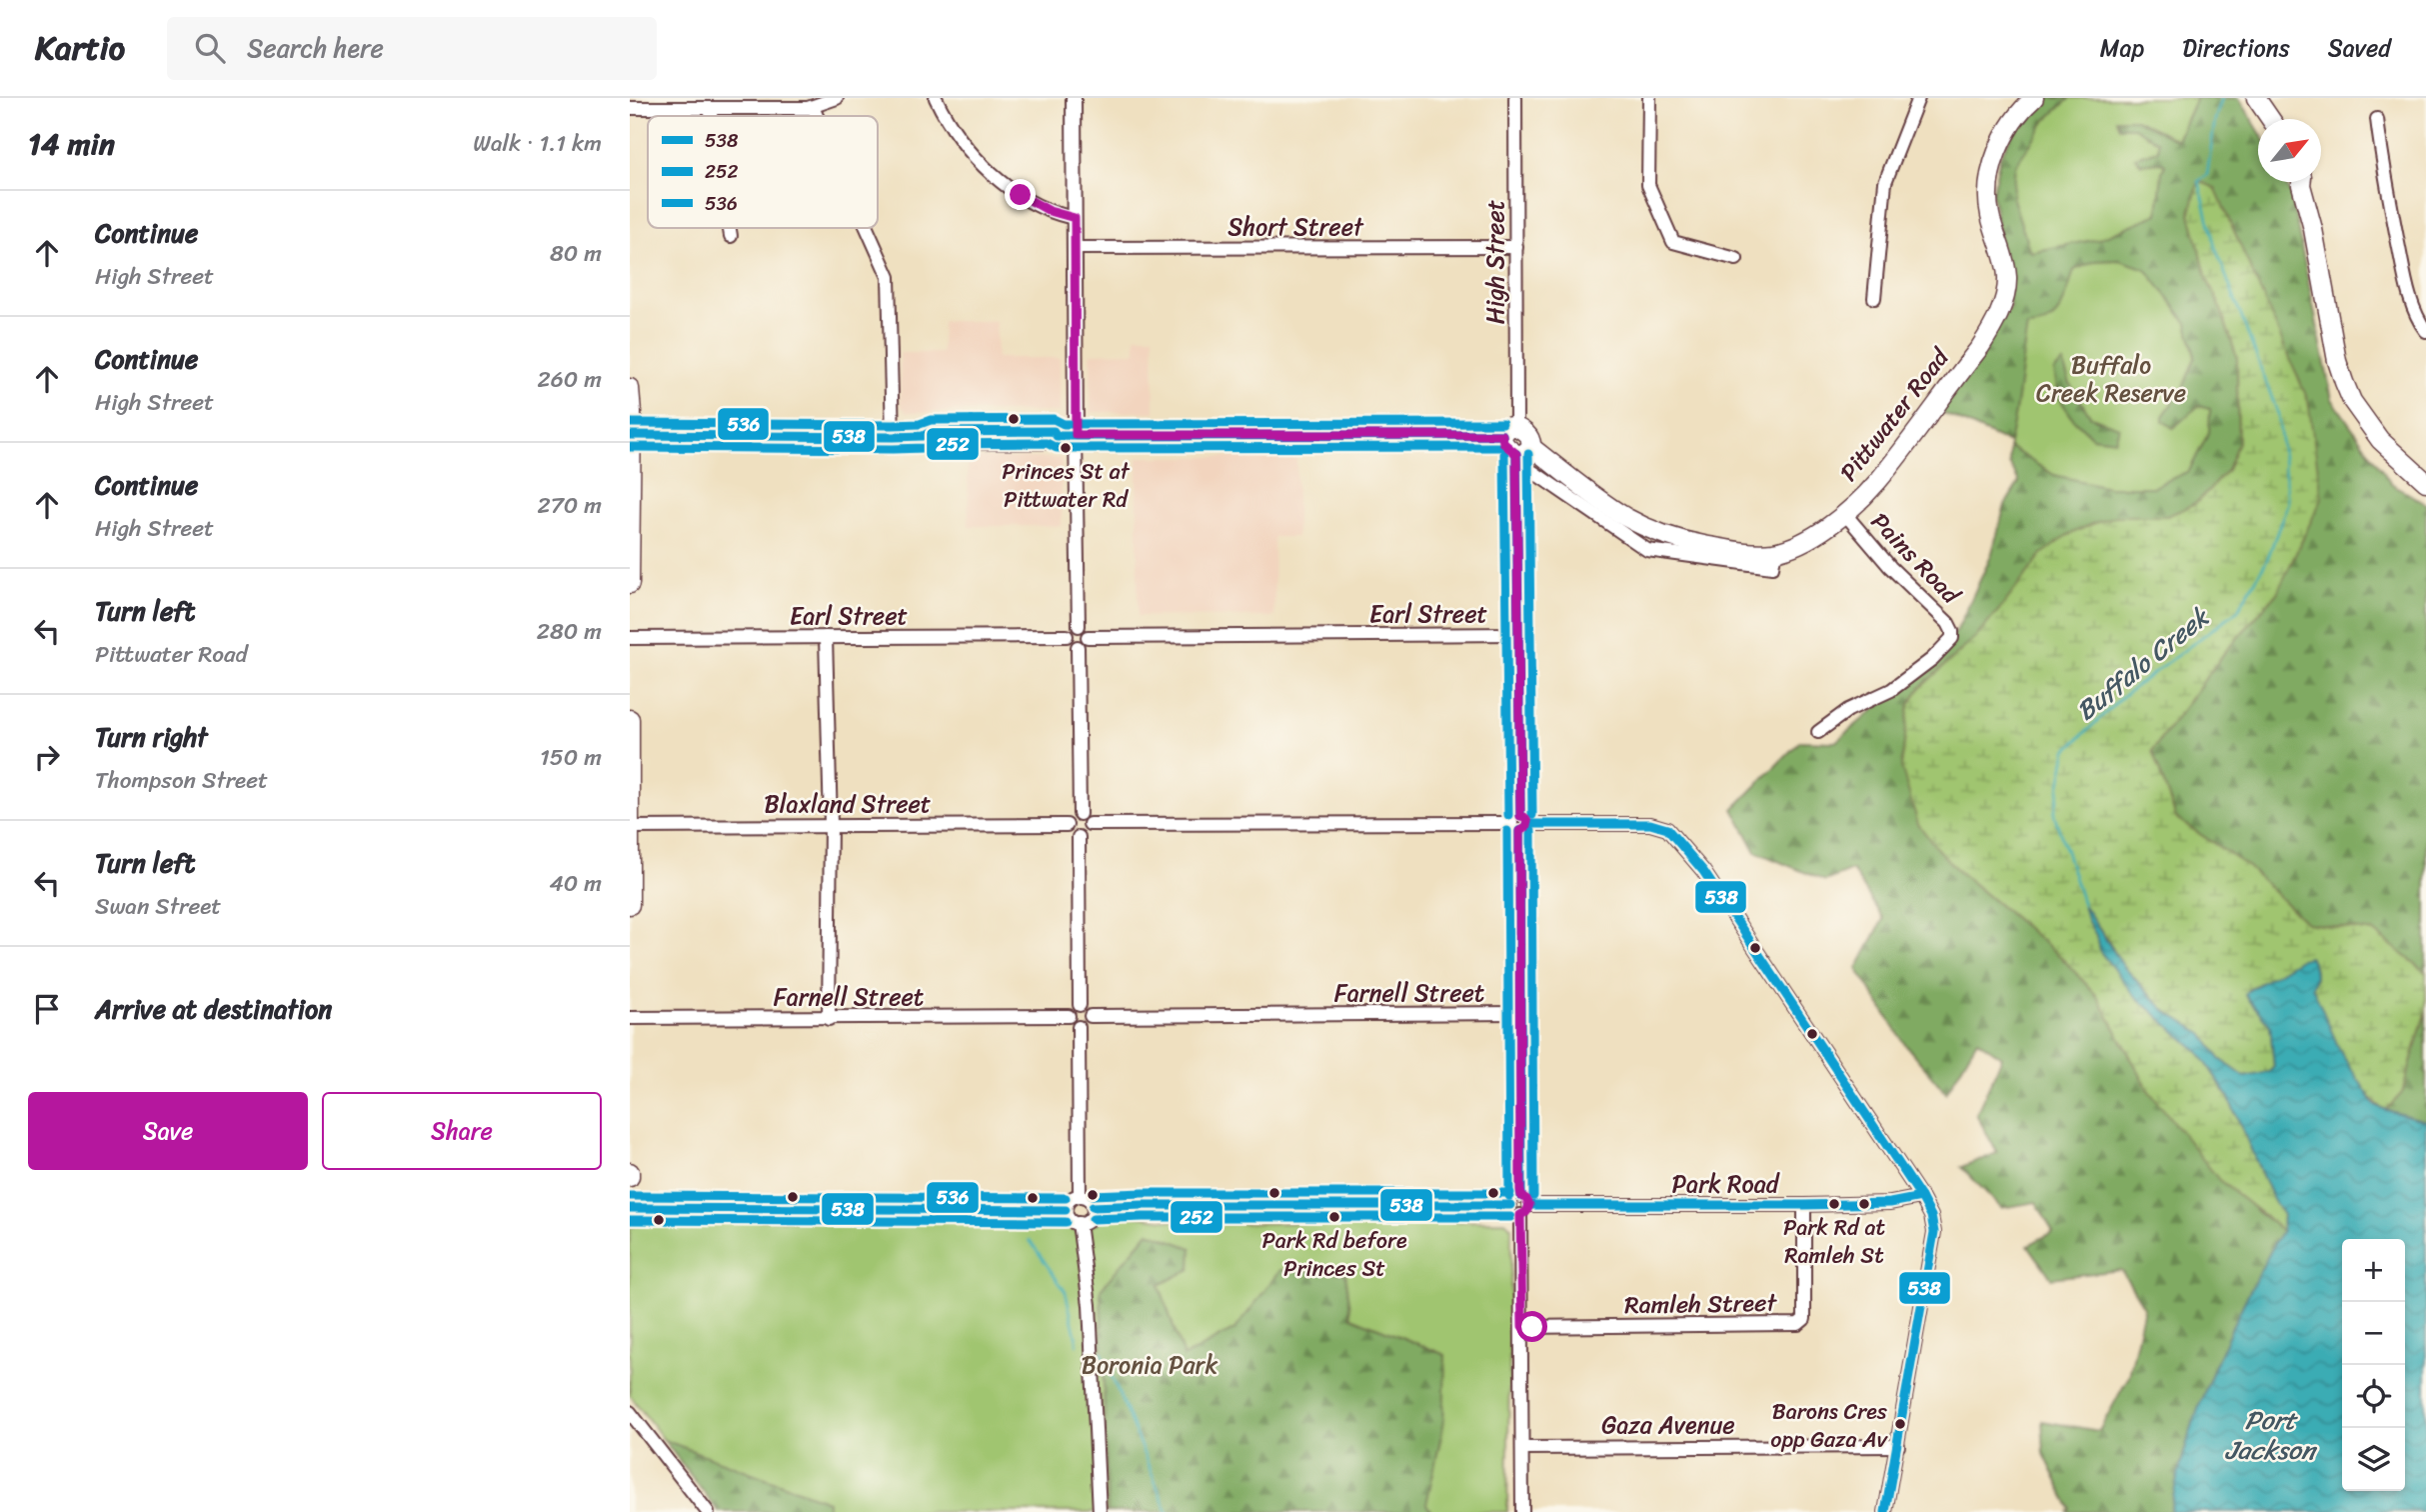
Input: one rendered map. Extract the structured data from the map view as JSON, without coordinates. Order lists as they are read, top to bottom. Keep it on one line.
{"streets":{"main road":["Pittwater Road"],"street":["Short Street","High Street","Pains Road","Earl Street","Blaxland Street","Farnell Street","Park Road","Ramleh Street","Gaza Avenue"]},"crossings":[["Short Street","High Street"],["High Street","Pittwater Road"],["Pittwater Road","Pains Road"],["Park Road","Ramleh Street"]],"water":["Buffalo Creek","Port Jackson"],"parks":["Buffalo Creek Reserve","Boronia Park"],"places":["Princes St at Pittwater Rd","Park Rd at Ramleh St","Park Rd before Princes St","Barons Cres opp Gaza Av"],"lines":["transit line 536","transit line 538","transit line 252"],"legend":["538","252","536"],"north":"top right","page":{"header":"Kartio","search":"Search here","nav":["Map","Directions","Saved"],"heading":["14 min","Walk · 1.1 km"],"list":[["Continue","High Street","80 m"],["Continue","High Street","260 m"],["Continue","High Street","270 m"],["Turn left","Pittwater Road","280 m"],["Turn right","Thompson Street","150 m"],["Turn left","Swan Street","40 m"],"Arrive at destination"],"buttons":["Save","Share"],"map_buttons":["+","−"]}}
